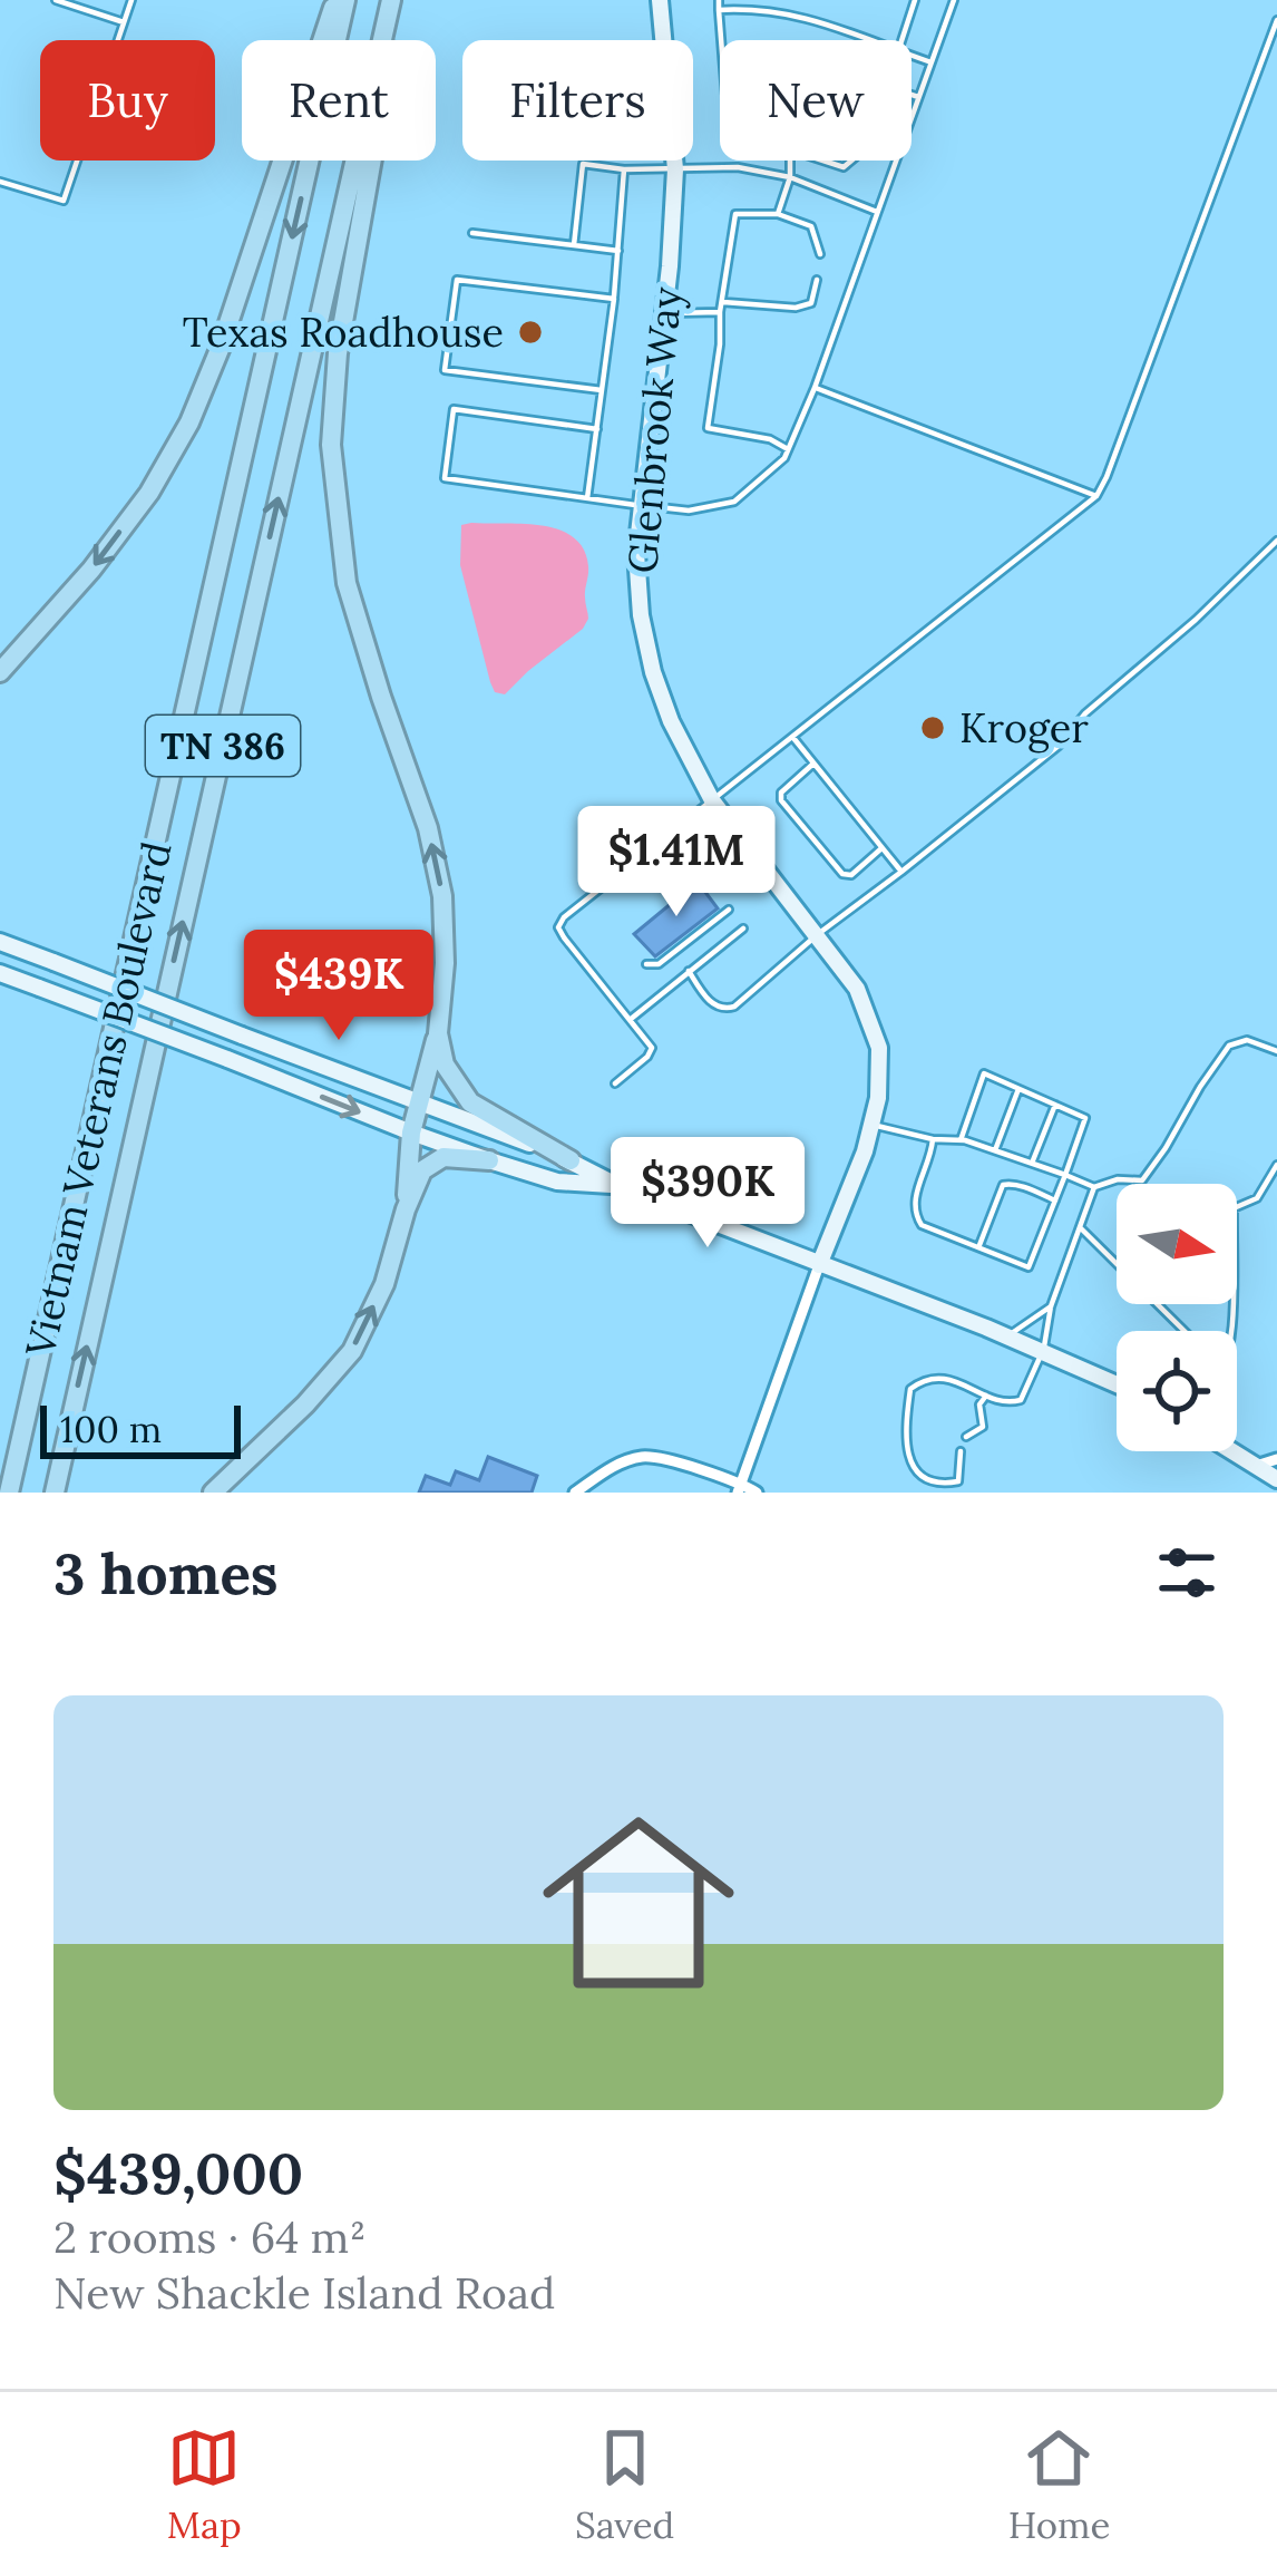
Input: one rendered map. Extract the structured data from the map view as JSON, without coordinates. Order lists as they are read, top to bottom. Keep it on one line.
{"streets":{"highway":["TN 386","Vietnam Veterans Boulevard"],"main road":["Glenbrook Way"]},"places":["Texas Roadhouse","Kroger"],"scale_bar":"100 m","north":"right","page":{"chip":["Buy","Rent","Filters","New"],"price":["$1.41M","$439K","$390K"],"scale":"100 m","heading":"3 homes","list":[{"name":"$439,000","note":"2 rooms · 64 m² · New Shackle Island Road"}],"tabs":["Map","Saved","Home"]}}
